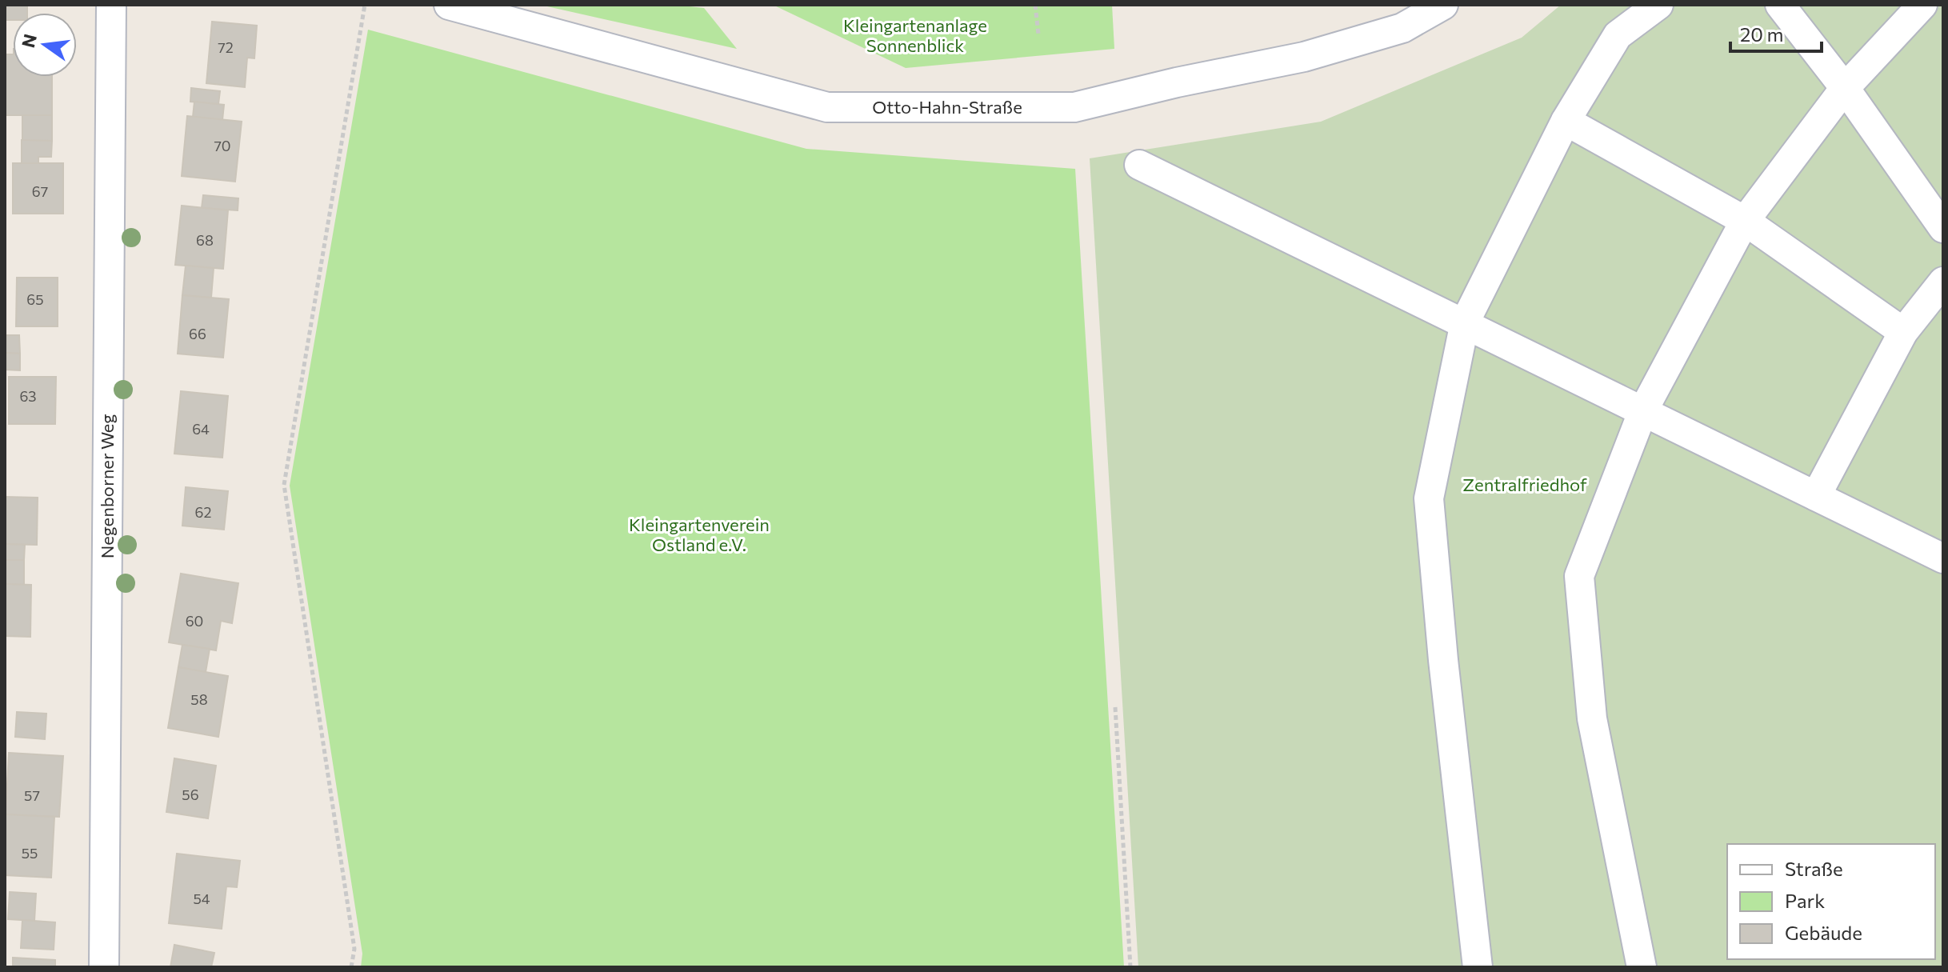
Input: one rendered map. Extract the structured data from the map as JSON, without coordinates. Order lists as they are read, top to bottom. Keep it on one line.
{"streets":{"street":["Otto-Hahn-Straße","Negenborner Weg"]},"parks":["Kleingartenanlage Sonnenblick","Zentralfriedhof","Kleingartenverein Ostland e.V."],"house_numbers":["72","70","67","68","65","66","63","64","62","60","58","56","57","55","54"],"legend":["Straße","Park","Gebäude"],"scale_bar":"20 m","north":"left"}
